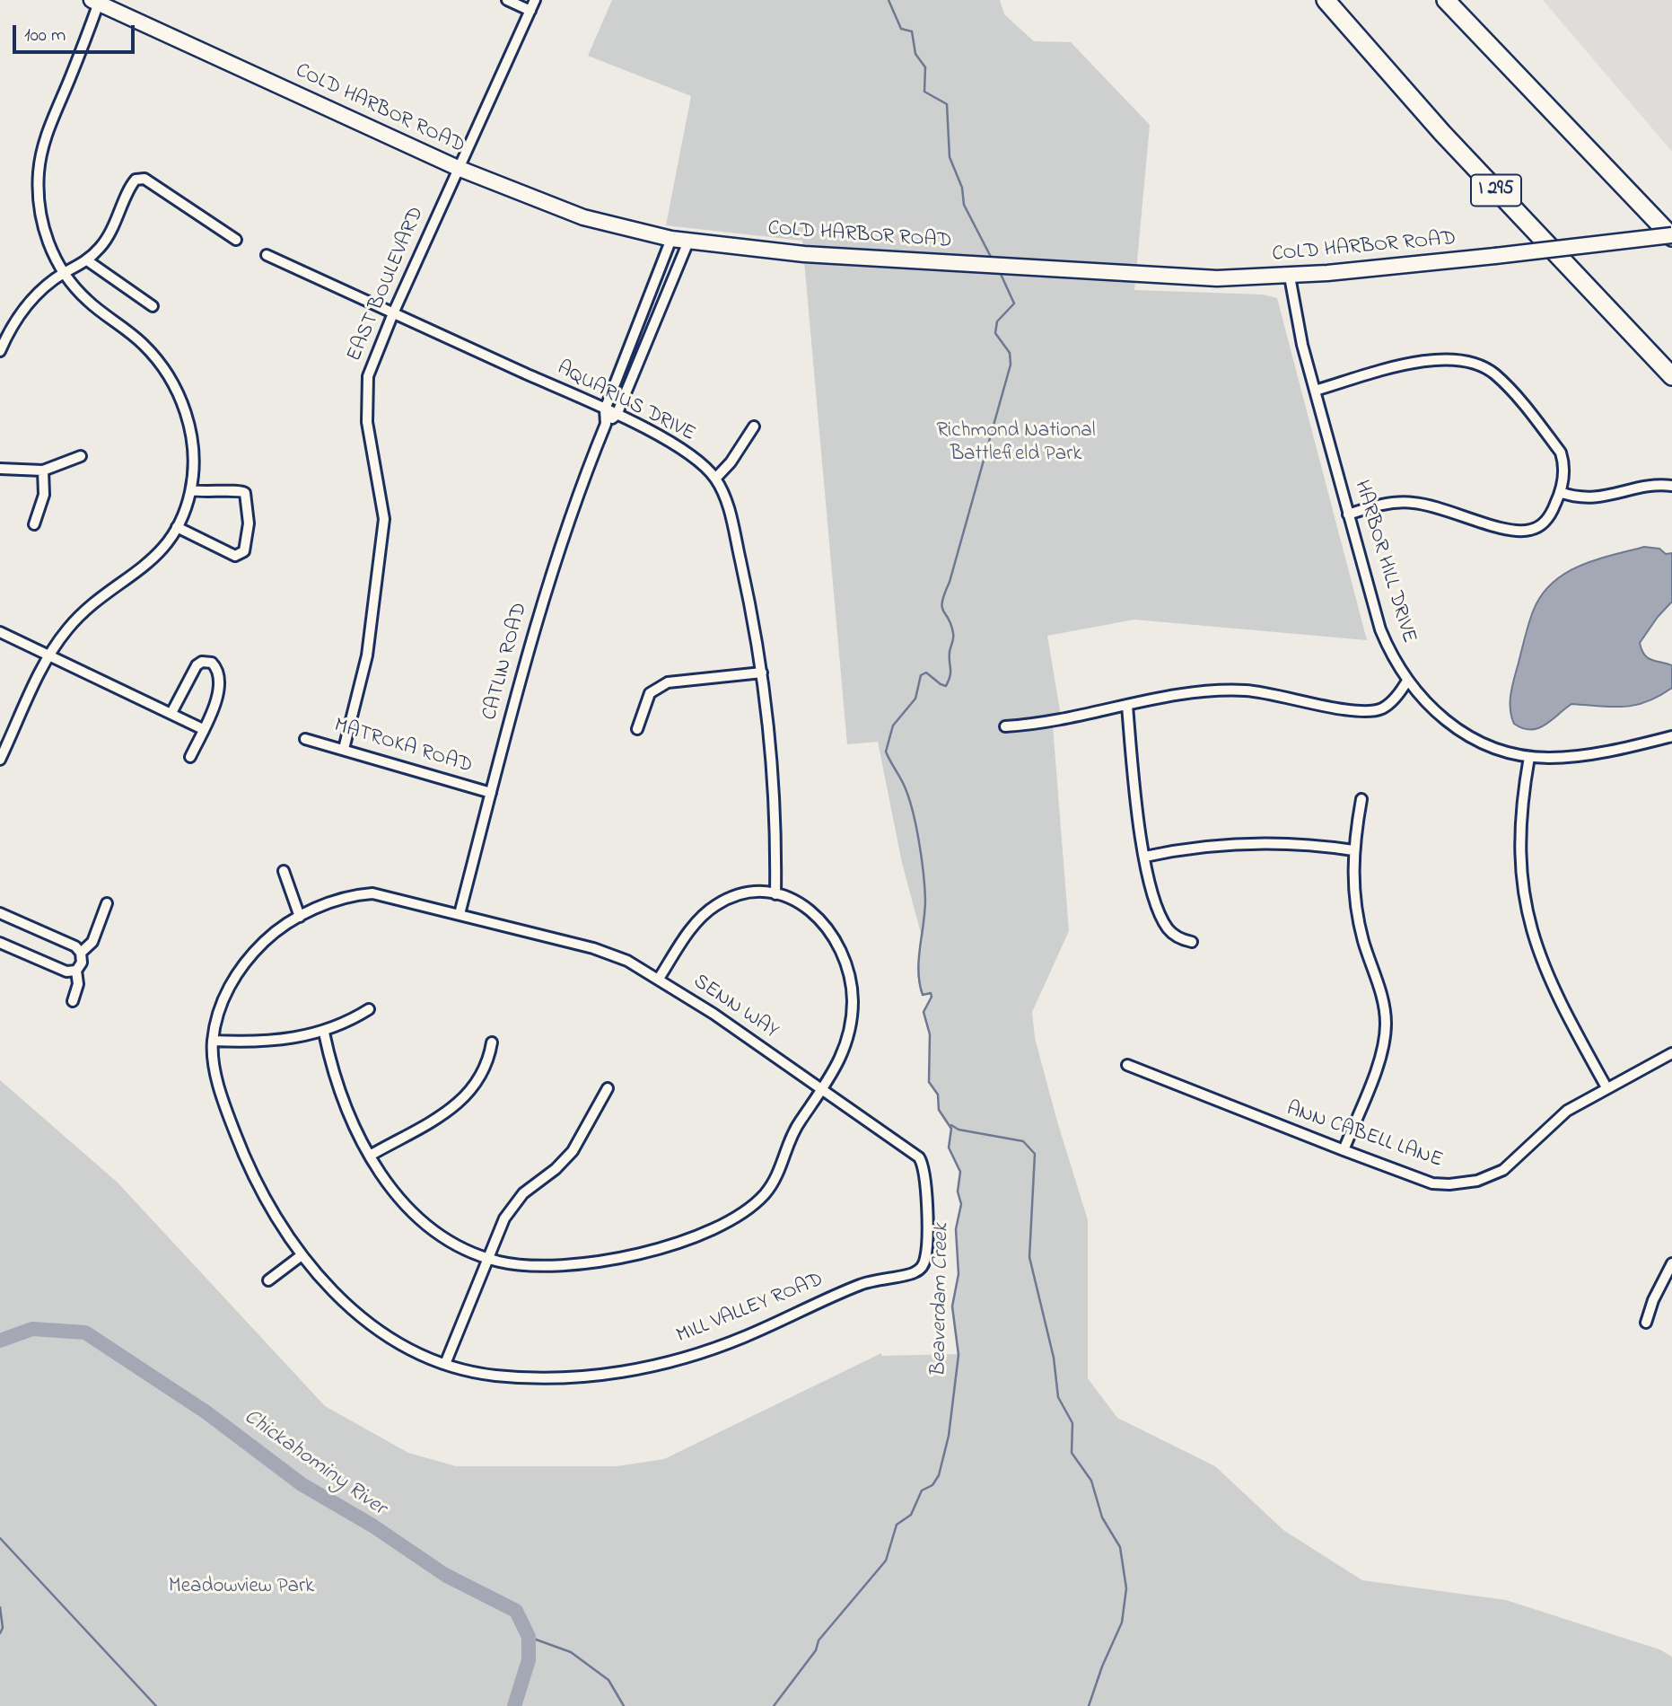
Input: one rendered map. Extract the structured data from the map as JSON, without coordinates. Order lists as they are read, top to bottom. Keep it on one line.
{"streets":{"highway":["I 295"],"main road":["COLD HARBOR ROAD"],"street":["EAST BOULEVARD","AQUARIUS DRIVE","HARBOR HILL DRIVE","CATLIN ROAD","MATROKA ROAD","SENN WAY","ANN CABELL LANE","MILL VALLEY ROAD"]},"crossings":[["COLD HARBOR ROAD","EAST BOULEVARD"],["COLD HARBOR ROAD","HARBOR HILL DRIVE"],["COLD HARBOR ROAD","CATLIN ROAD"],["EAST BOULEVARD","AQUARIUS DRIVE"],["EAST BOULEVARD","MATROKA ROAD"],["AQUARIUS DRIVE","CATLIN ROAD"],["CATLIN ROAD","MATROKA ROAD"],["CATLIN ROAD","SENN WAY"],["CATLIN ROAD","MILL VALLEY ROAD"],["SENN WAY","MILL VALLEY ROAD"]],"water":["Beaverdam Creek","Chickahominy River"],"parks":["Richmond National Battlefield Park","Meadowview Park"],"scale_bar":"100 m"}
